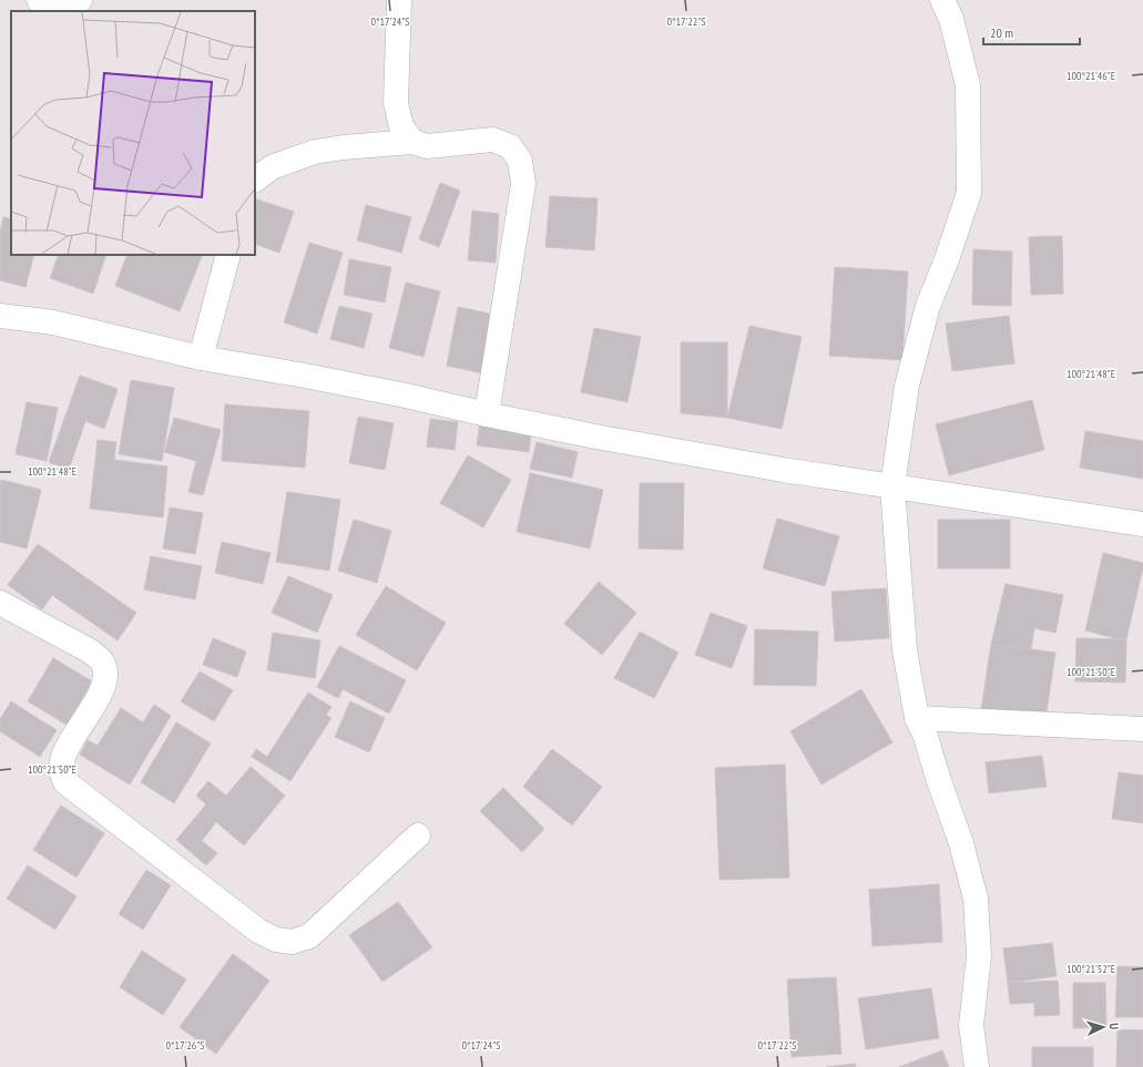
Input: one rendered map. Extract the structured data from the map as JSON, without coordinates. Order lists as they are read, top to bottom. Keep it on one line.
{"scale_bar":"20 m","north":"right","coordinates":["0°17'24\"S","0°17'22\"S","100°21'46\"E","100°21'48\"E","100°21'50\"E","100°21'52\"E","0°17'26\"S"]}
